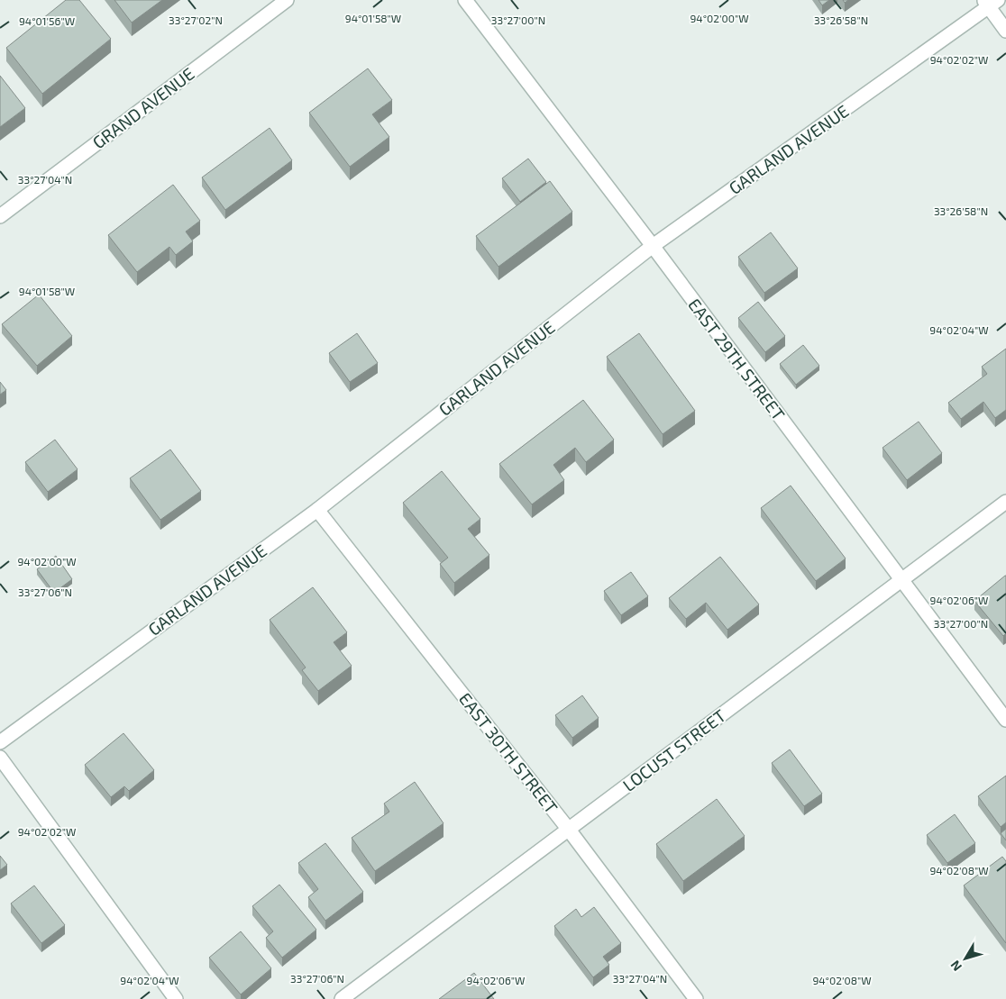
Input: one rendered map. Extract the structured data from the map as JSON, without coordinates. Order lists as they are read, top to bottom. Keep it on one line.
{"streets":{"street":["GRAND AVENUE","GARLAND AVENUE","EAST 29TH STREET","LOCUST STREET","EAST 30TH STREET"]},"crossings":[["GARLAND AVENUE","EAST 29TH STREET"],["GARLAND AVENUE","EAST 30TH STREET"],["EAST 29TH STREET","LOCUST STREET"],["LOCUST STREET","EAST 30TH STREET"]],"north":"bottom left","coordinates":["94°01'58\"W","94°02'00\"W","33°27'02\"N","33°27'00\"N","33°26'58\"N","94°01'56\"W","94°02'02\"W","33°27'04\"N","94°02'04\"W","33°27'06\"N","94°02'06\"W","94°02'08\"W"]}
